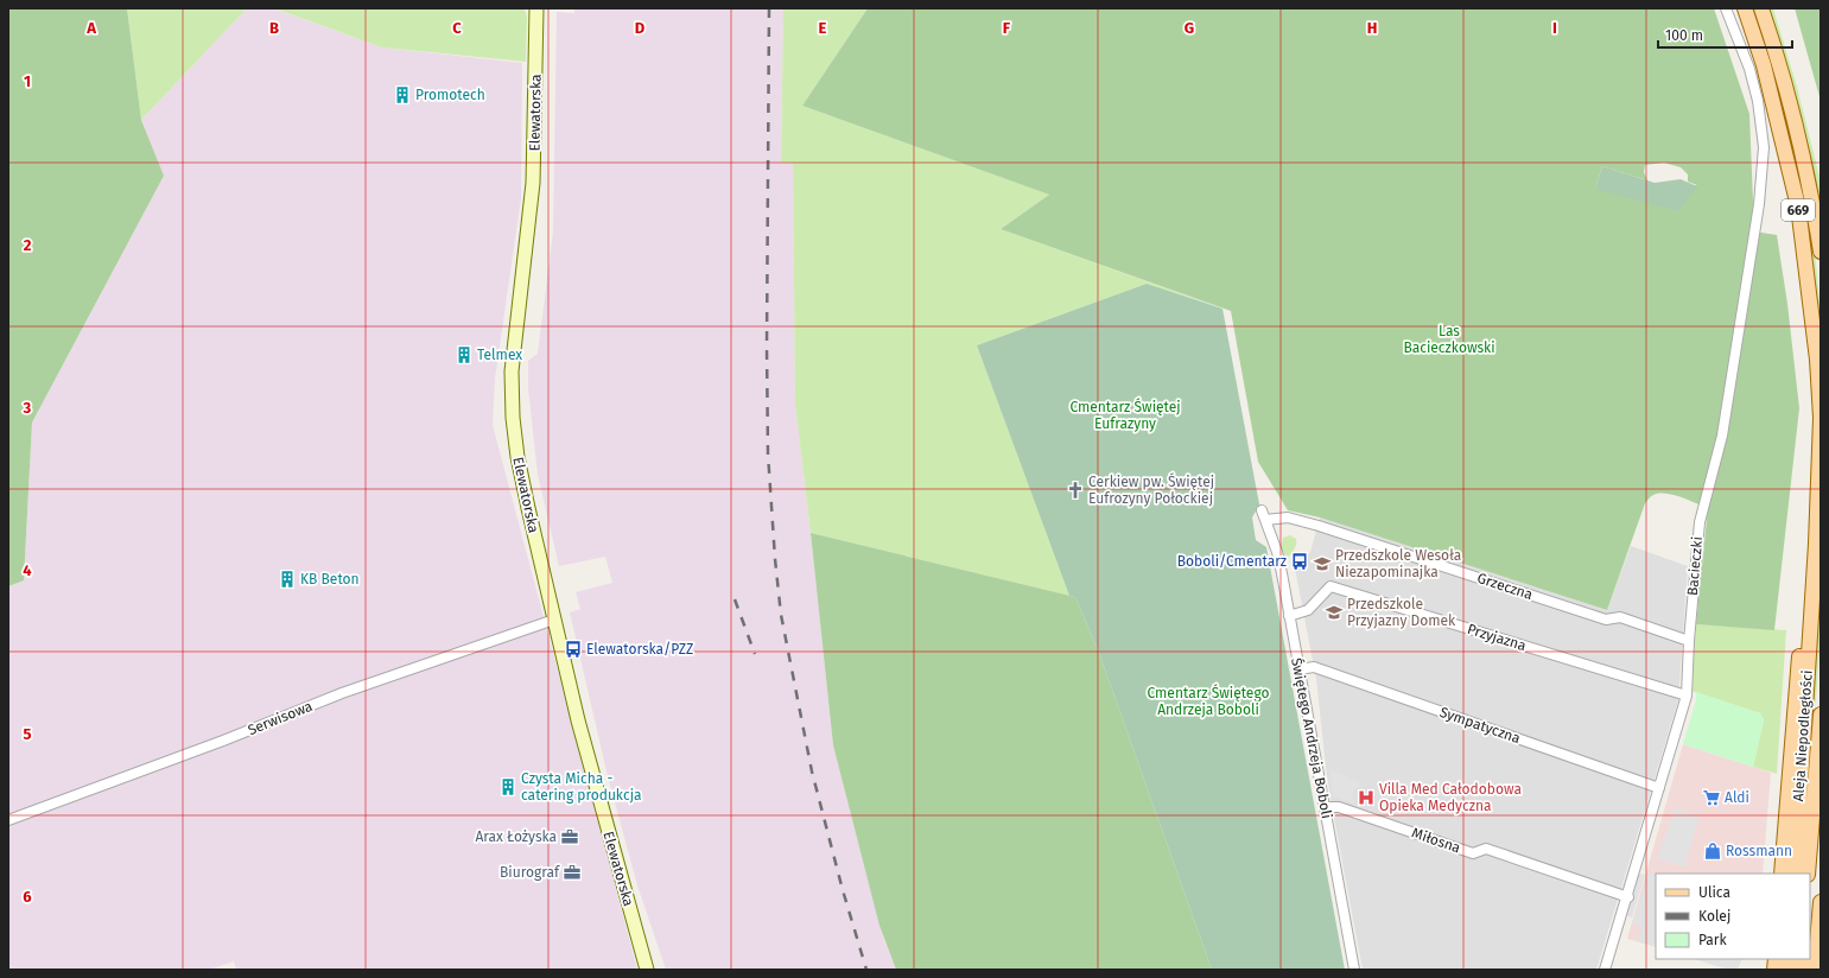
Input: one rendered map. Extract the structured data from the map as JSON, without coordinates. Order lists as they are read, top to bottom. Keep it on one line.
{"streets":{"main road":["669","Aleja Niepodległości"],"street":["Elewatorska","Bacieczki","Grzeczna","Przyjazna","Serwisowa","Sympatyczna","Świętego Andrzeja Boboli","Miłosna"]},"crossings":[["Elewatorska","Serwisowa"],["Bacieczki","Grzeczna"],["Bacieczki","Przyjazna"],["Bacieczki","Sympatyczna"],["Bacieczki","Miłosna"],["Grzeczna","Świętego Andrzeja Boboli"],["Przyjazna","Świętego Andrzeja Boboli"],["Sympatyczna","Świętego Andrzeja Boboli"],["Świętego Andrzeja Boboli","Miłosna"]],"parks":["Las Bacieczkowski","Cmentarz Świętej Eufrazyny","Cmentarz Świętego Andrzeja Boboli"],"places":{"building":["Promotech","Telmex","KB Beton","Czysta Micha - catering produkcja"],"church":["Cerkiew pw. Świętej Eufrozyny Połockiej"],"bus stop":["Boboli/Cmentarz","Elewatorska/PZZ"],"school or university":["Przedszkole Wesoła Niezapominajka","Przedszkole Przyjazny Domek"],"hospital":["Villa Med Całodobowa Opieka Medyczna"],"supermarket":["Aldi"],"office":["Arax Łożyska","Biurograf"],"shop":["Rossmann"]},"legend":["Ulica","Kolej","Park"],"scale_bar":"100 m","grid":{"columns":["A","B","C","D","E","F","G","H","I"],"rows":["1","2","3","4","5","6"]}}
